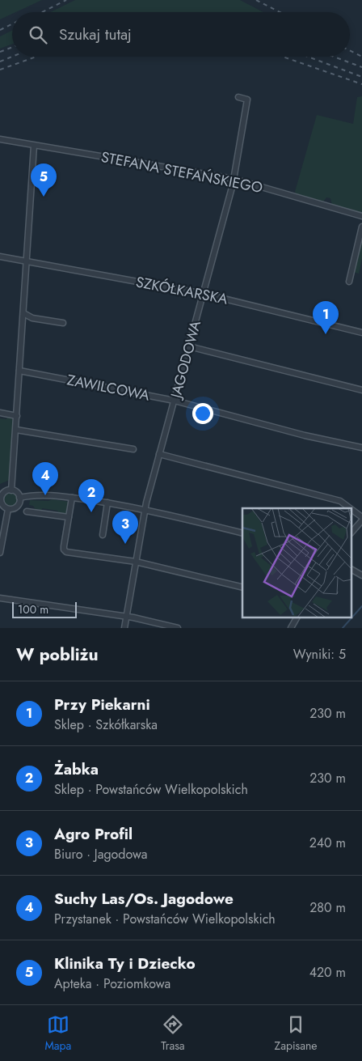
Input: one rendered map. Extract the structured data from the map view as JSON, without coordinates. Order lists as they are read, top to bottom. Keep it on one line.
{"streets":{"street":["STEFANA STEFAŃSKIEGO","SZKÓŁKARSKA","JAGODOWA","ZAWILCOWA"]},"crossings":[["STEFANA STEFAŃSKIEGO","JAGODOWA"],["SZKÓŁKARSKA","JAGODOWA"],["JAGODOWA","ZAWILCOWA"]],"scale_bar":"100 m","page":{"search":"Szukaj tutaj","pins":["5","1","4","2","3"],"scale":"100 m","heading":["W pobliżu","Wyniki: 5"],"list":[{"mark":"1","name":"Przy Piekarni","note":"Sklep · Szkółkarska","value":"230 m"},{"mark":"2","name":"Żabka","note":"Sklep · Powstańców Wielkopolskich","value":"230 m"},{"mark":"3","name":"Agro Profil","note":"Biuro · Jagodowa","value":"240 m"},{"mark":"4","name":"Suchy Las/Os. Jagodowe","note":"Przystanek · Powstańców Wielkopolskich","value":"280 m"},{"mark":"5","name":"Klinika Ty i Dziecko","note":"Apteka · Poziomkowa","value":"420 m"}],"nav":["Mapa","Trasa","Zapisane"]}}
